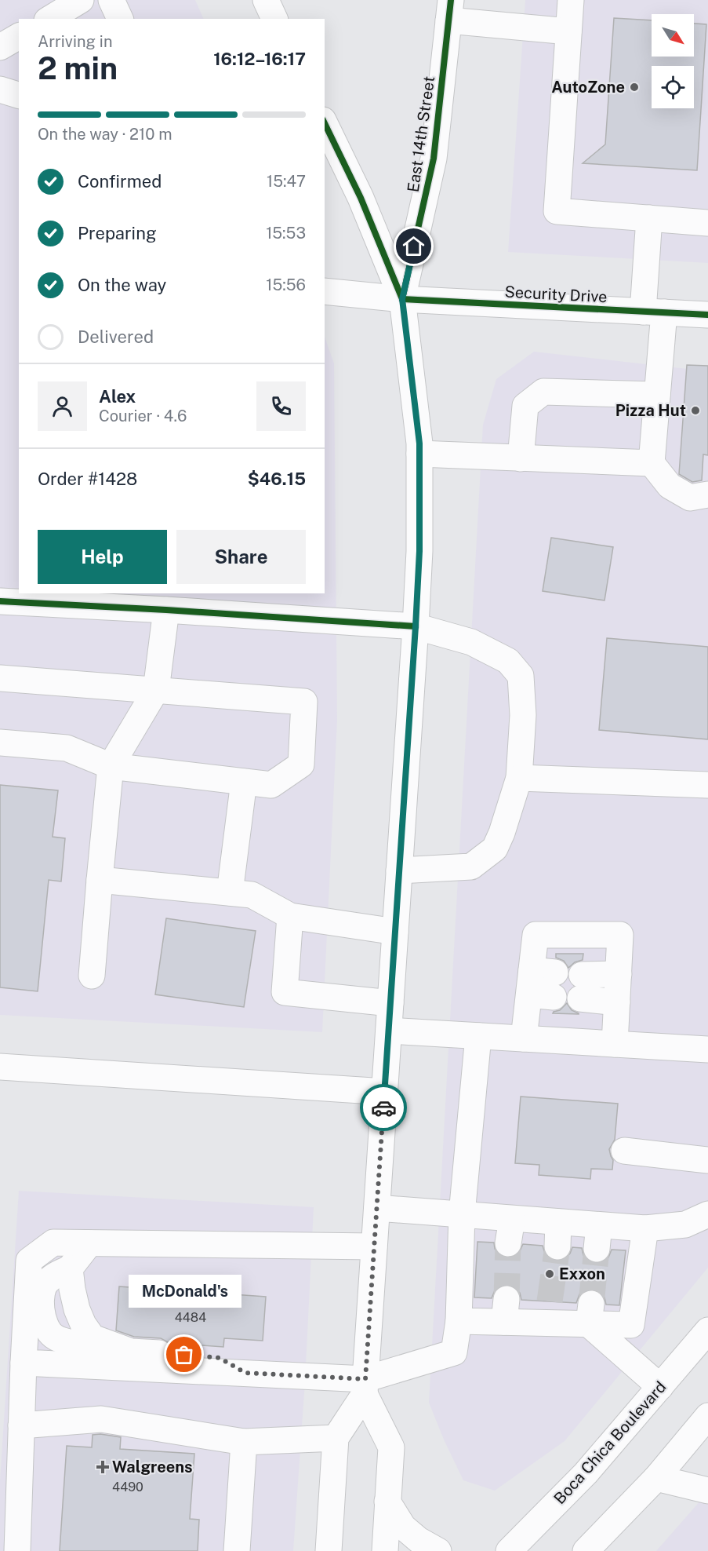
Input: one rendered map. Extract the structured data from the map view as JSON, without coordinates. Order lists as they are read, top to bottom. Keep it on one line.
{"streets":{"main road":["East 14th Street","Security Drive","Boca Chica Boulevard"]},"crossings":[["East 14th Street","Security Drive"]],"places":{"other":["AutoZone","Pizza Hut","Exxon","McDonald's"],"health":["Walgreens"]},"house_numbers":["4484","4490"],"north":"bottom right","page":{"heading":["2 min","Arriving in","16:12–16:17"],"panel":["Alex","Courier · 4.6","Order #1428","$46.15"],"bar":"On the way · 210 m","list":[["Confirmed","15:47"],["Preparing","15:53"],["On the way","15:56"],"Delivered"],"buttons":["Help","Share"],"bubble":"McDonald's"}}
